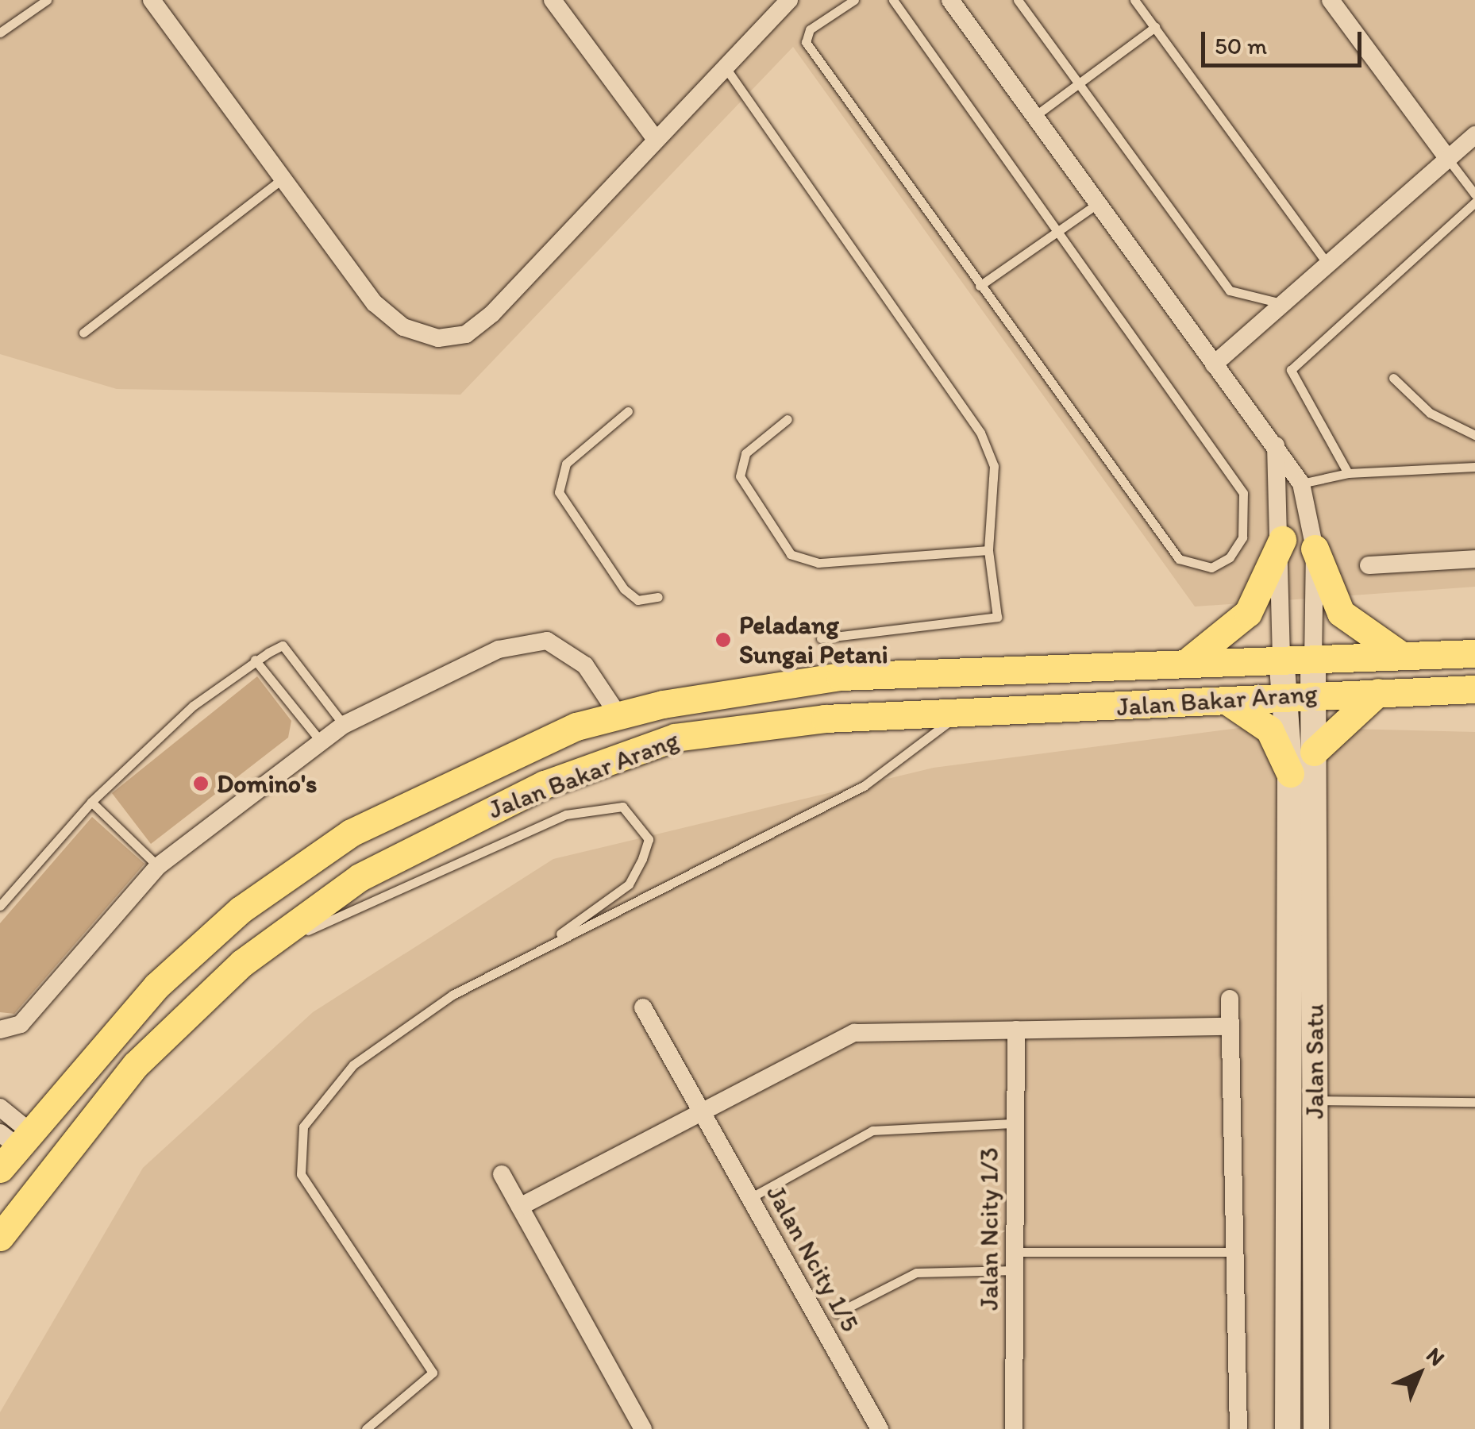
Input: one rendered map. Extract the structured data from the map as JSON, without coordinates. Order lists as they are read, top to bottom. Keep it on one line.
{"streets":{"main road":["Jalan Bakar Arang","Jalan Satu"],"street":["Jalan Ncity 1/3","Jalan Ncity 1/5"]},"crossings":[["Jalan Bakar Arang","Jalan Satu"]],"places":["Peladang Sungai Petani","Domino's"],"scale_bar":"50 m","north":"top right"}
